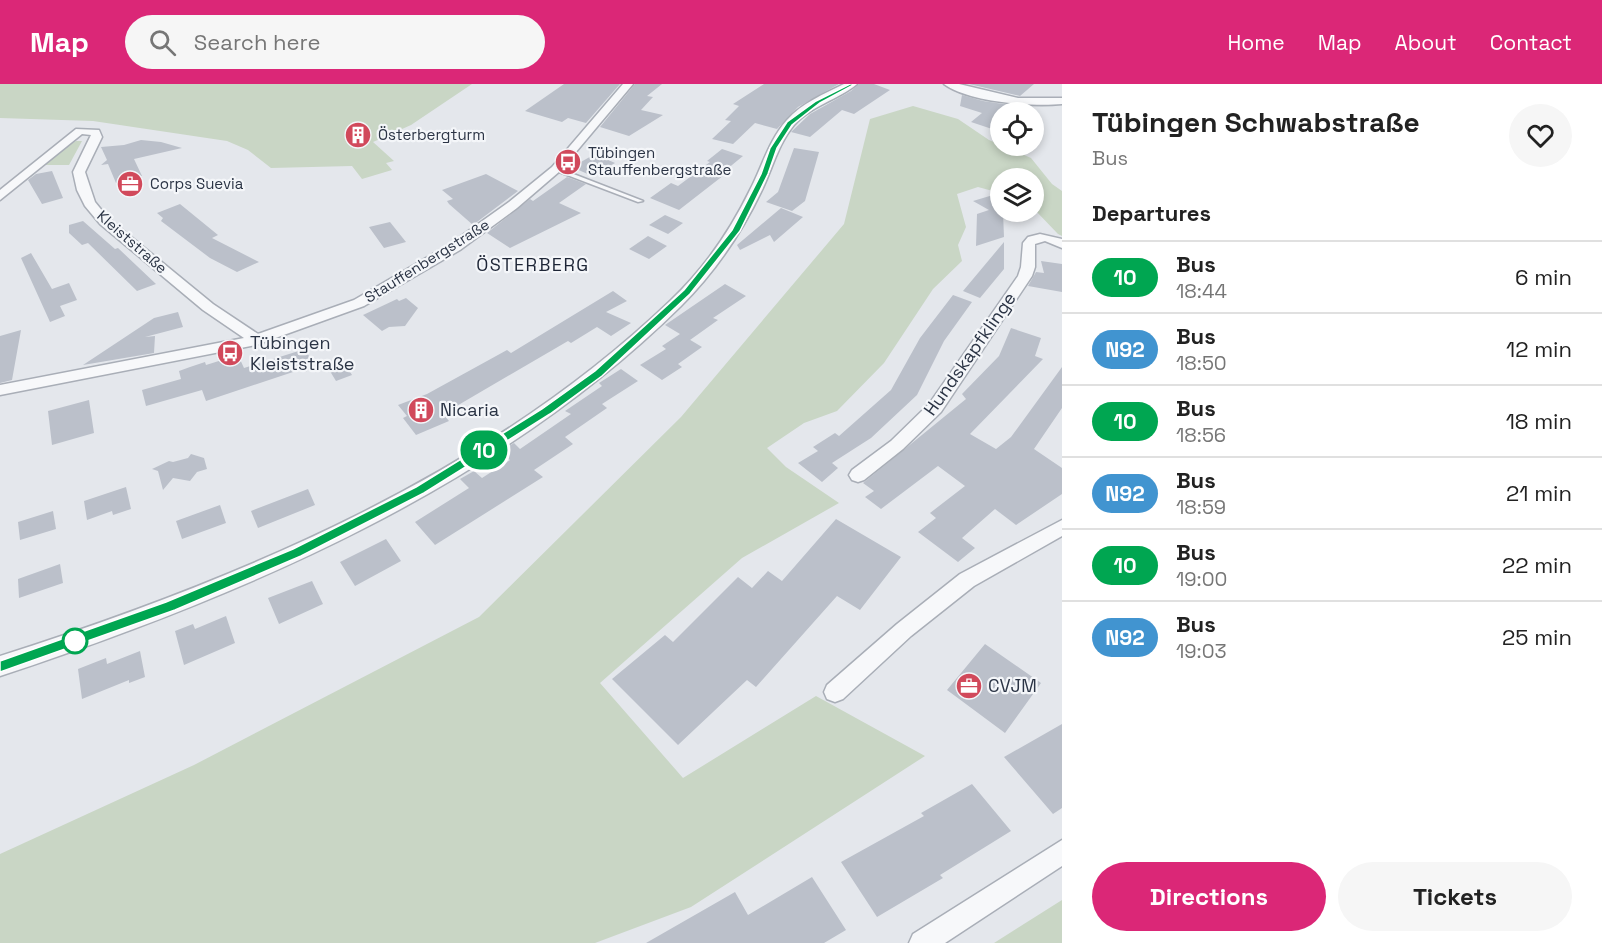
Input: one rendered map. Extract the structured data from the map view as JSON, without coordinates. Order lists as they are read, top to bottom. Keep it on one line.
{"streets":{"street":["Kleiststraße","Stauffenbergstraße","Hundskapfklinge"]},"crossings":[["Kleiststraße","Stauffenbergstraße"]],"districts":["ÖSTERBERG"],"places":{"building":["Österbergturm","Nicaria"],"bus stop":["Tübingen Stauffenbergstraße","Tübingen Kleiststraße"],"office":["Corps Suevia","CVJM"]},"lines":["bus line 10"],"page":{"header":"Map","search":"Search here","nav":["Home","Map","About","Contact"],"on_map":"10","heading":[["Tübingen Schwabstraße","Bus"],"Departures"],"list":[{"mark":"10","name":"Bus","note":"18:44","value":"6 min"},{"mark":"N92","name":"Bus","note":"18:50","value":"12 min"},{"mark":"10","name":"Bus","note":"18:56","value":"18 min"},{"mark":"N92","name":"Bus","note":"18:59","value":"21 min"},{"mark":"10","name":"Bus","note":"19:00","value":"22 min"},{"mark":"N92","name":"Bus","note":"19:03","value":"25 min"}],"buttons":["Directions","Tickets"]}}
